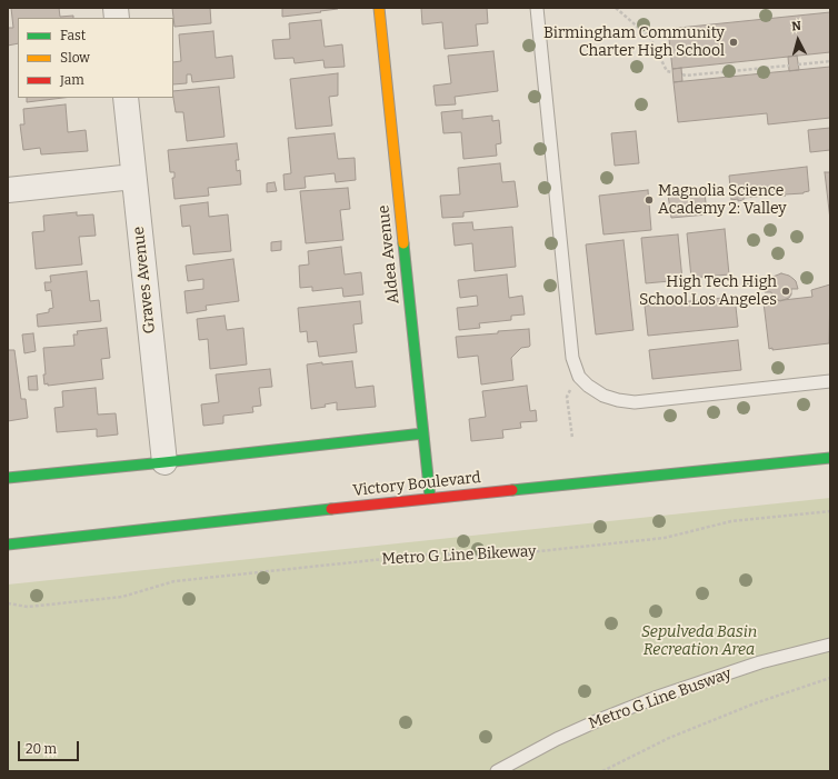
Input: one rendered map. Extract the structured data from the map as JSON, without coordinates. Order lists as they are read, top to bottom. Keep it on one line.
{"streets":{"street":["Aldea Avenue","Graves Avenue","Victory Boulevard"],"lane":["Metro G Line Busway"],"path":["Metro G Line Bikeway"]},"crossings":[["Aldea Avenue","Victory Boulevard"]],"parks":["Sepulveda Basin Recreation Area"],"places":["Birmingham Community Charter High School","Magnolia Science Academy 2: Valley","High Tech High School Los Angeles"],"legend":["Fast","Slow","Jam"],"scale_bar":"20 m","north":"top"}
